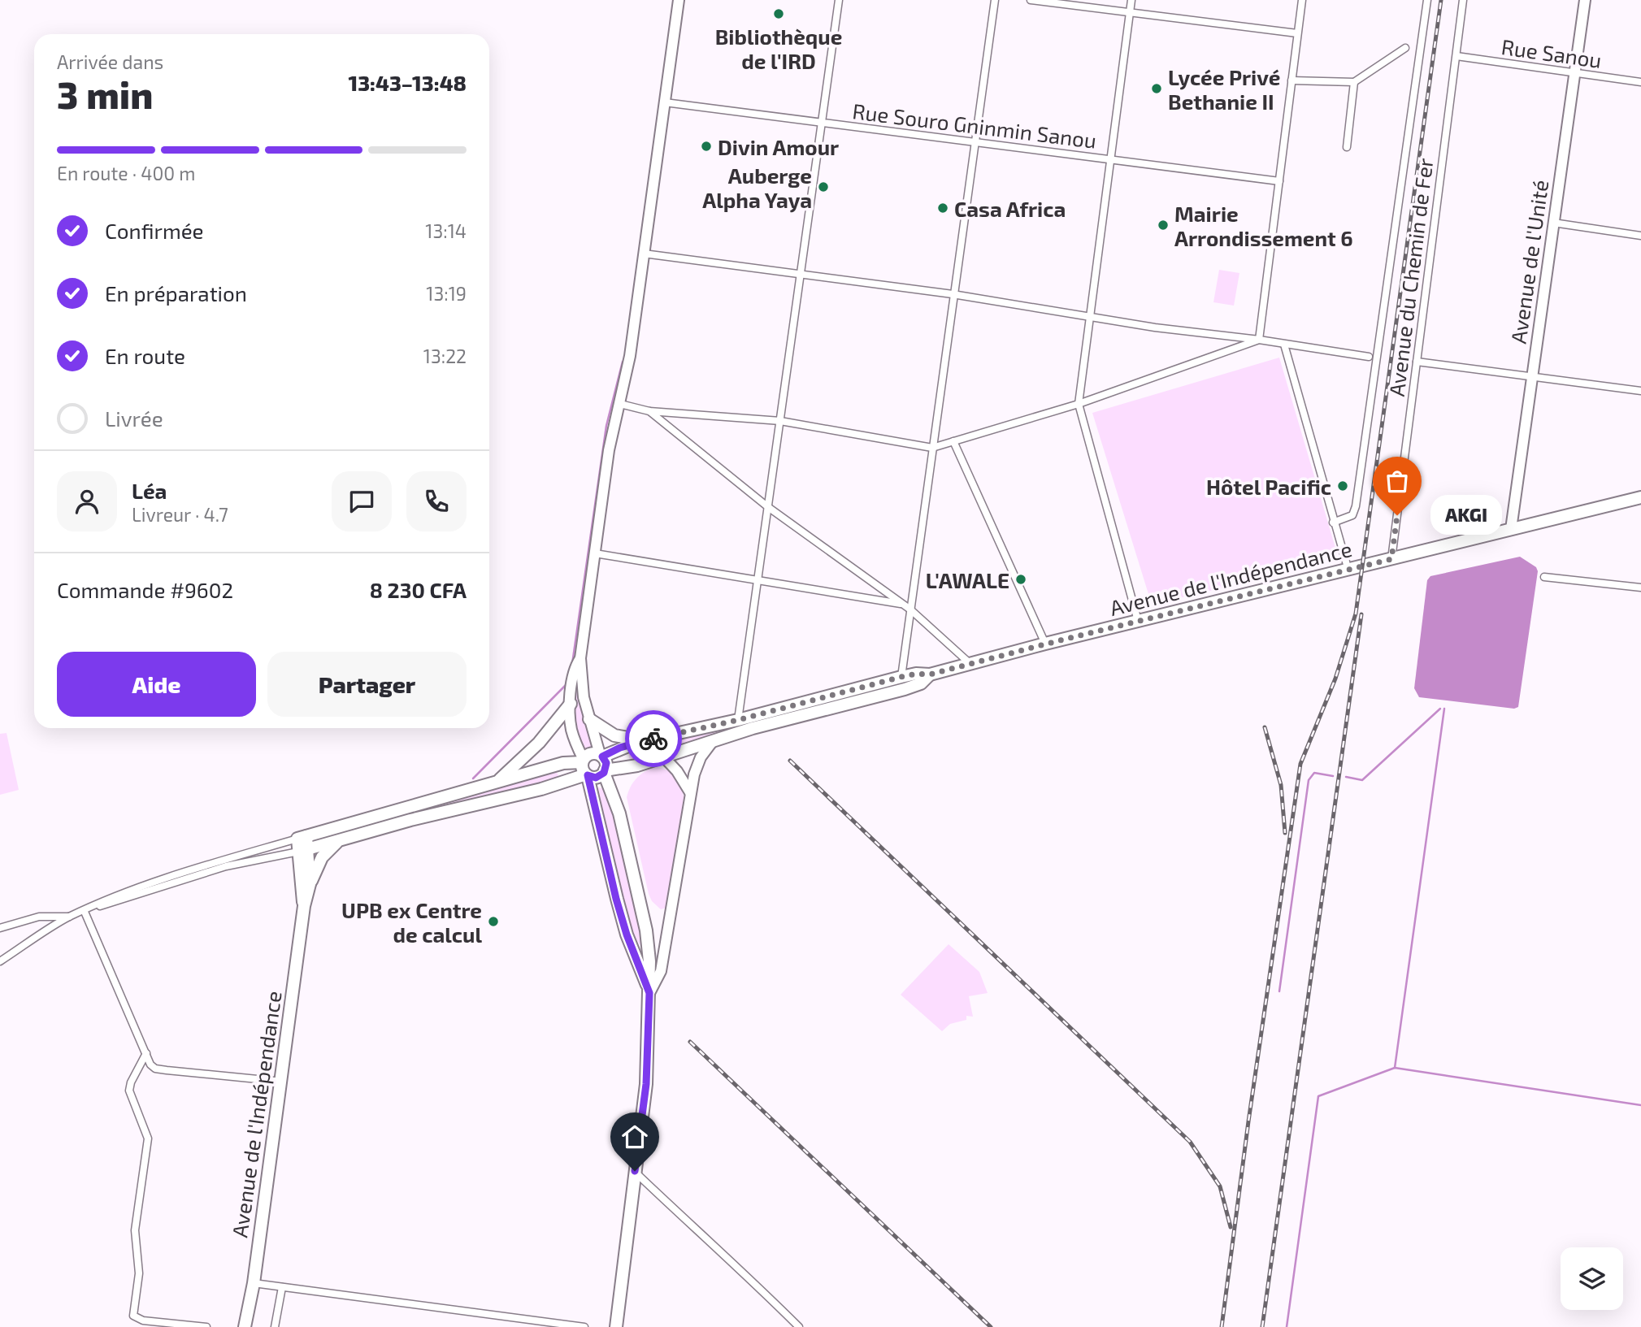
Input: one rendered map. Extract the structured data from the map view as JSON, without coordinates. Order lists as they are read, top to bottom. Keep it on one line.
{"streets":{"highway":["Avenue de l'Indépendance"],"main road":["Avenue de l'Unité"],"street":["Rue Sanou","Rue Souro Gninmin Sanou","Avenue du Chemin de Fer"]},"crossings":[["Rue Sanou","Avenue de l'Unité"],["Rue Sanou","Avenue du Chemin de Fer"],["Avenue de l'Unité","Avenue de l'Indépendance"],["Avenue du Chemin de Fer","Avenue de l'Indépendance"]],"places":["Bibliothèque de l'IRD","Lycée Privé Bethanie II","Divin Amour","Auberge Alpha Yaya","Casa Africa","Mairie Arrondissement 6","Hôtel Pacific","AKGI","L'AWALE","UPB ex Centre de calcul"],"page":{"heading":["3 min","Arrivée dans","13:43–13:48"],"panel":["Léa","Livreur · 4.7","Commande #9602","8 230 CFA"],"bar":"En route · 400 m","list":[["Confirmée","13:14"],["En préparation","13:19"],["En route","13:22"],"Livrée"],"bubble":"AKGI","buttons":["Aide","Partager"]}}
